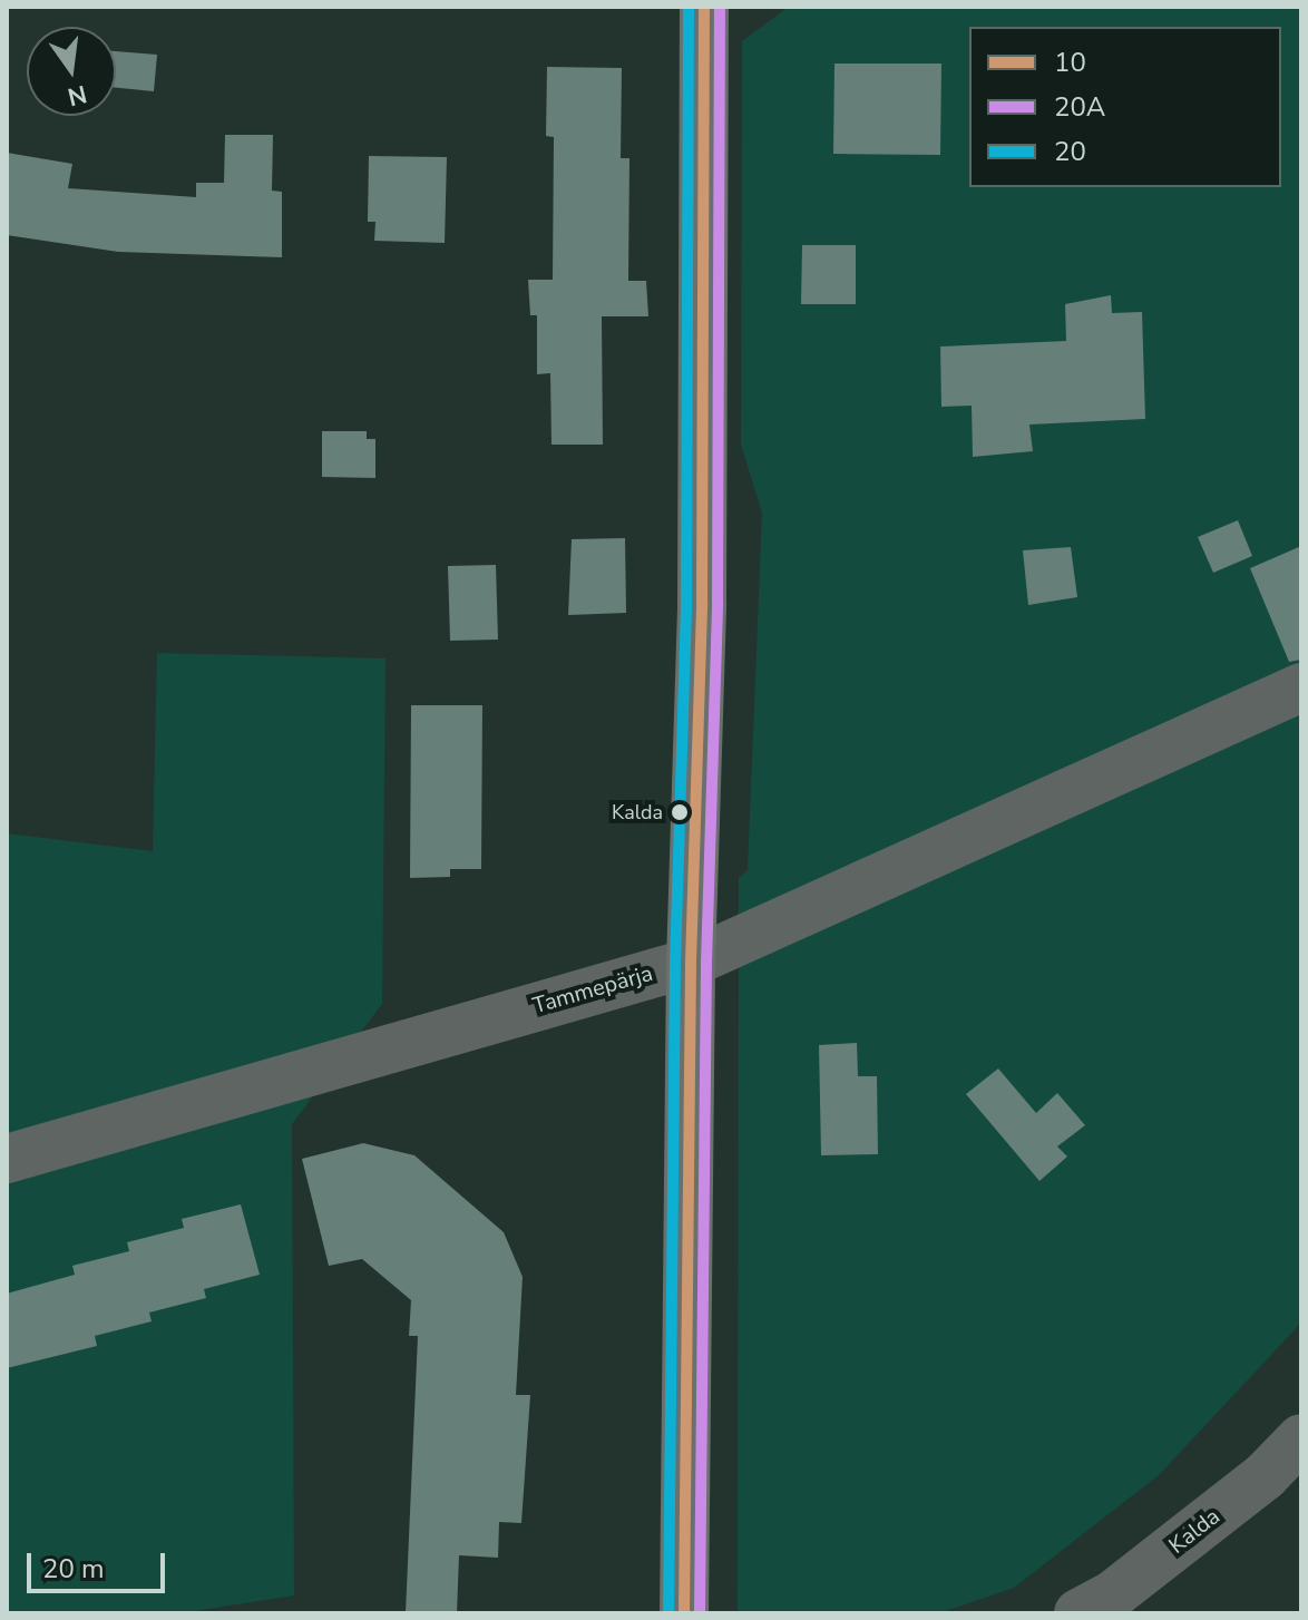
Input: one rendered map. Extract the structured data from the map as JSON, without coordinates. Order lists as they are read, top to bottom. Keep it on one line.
{"streets":{"street":["Tammepärja","Kalda"]},"places":["Kalda"],"lines":["transit line 10","transit line 20A","transit line 20"],"legend":["10","20A","20"],"scale_bar":"20 m","north":"bottom"}
